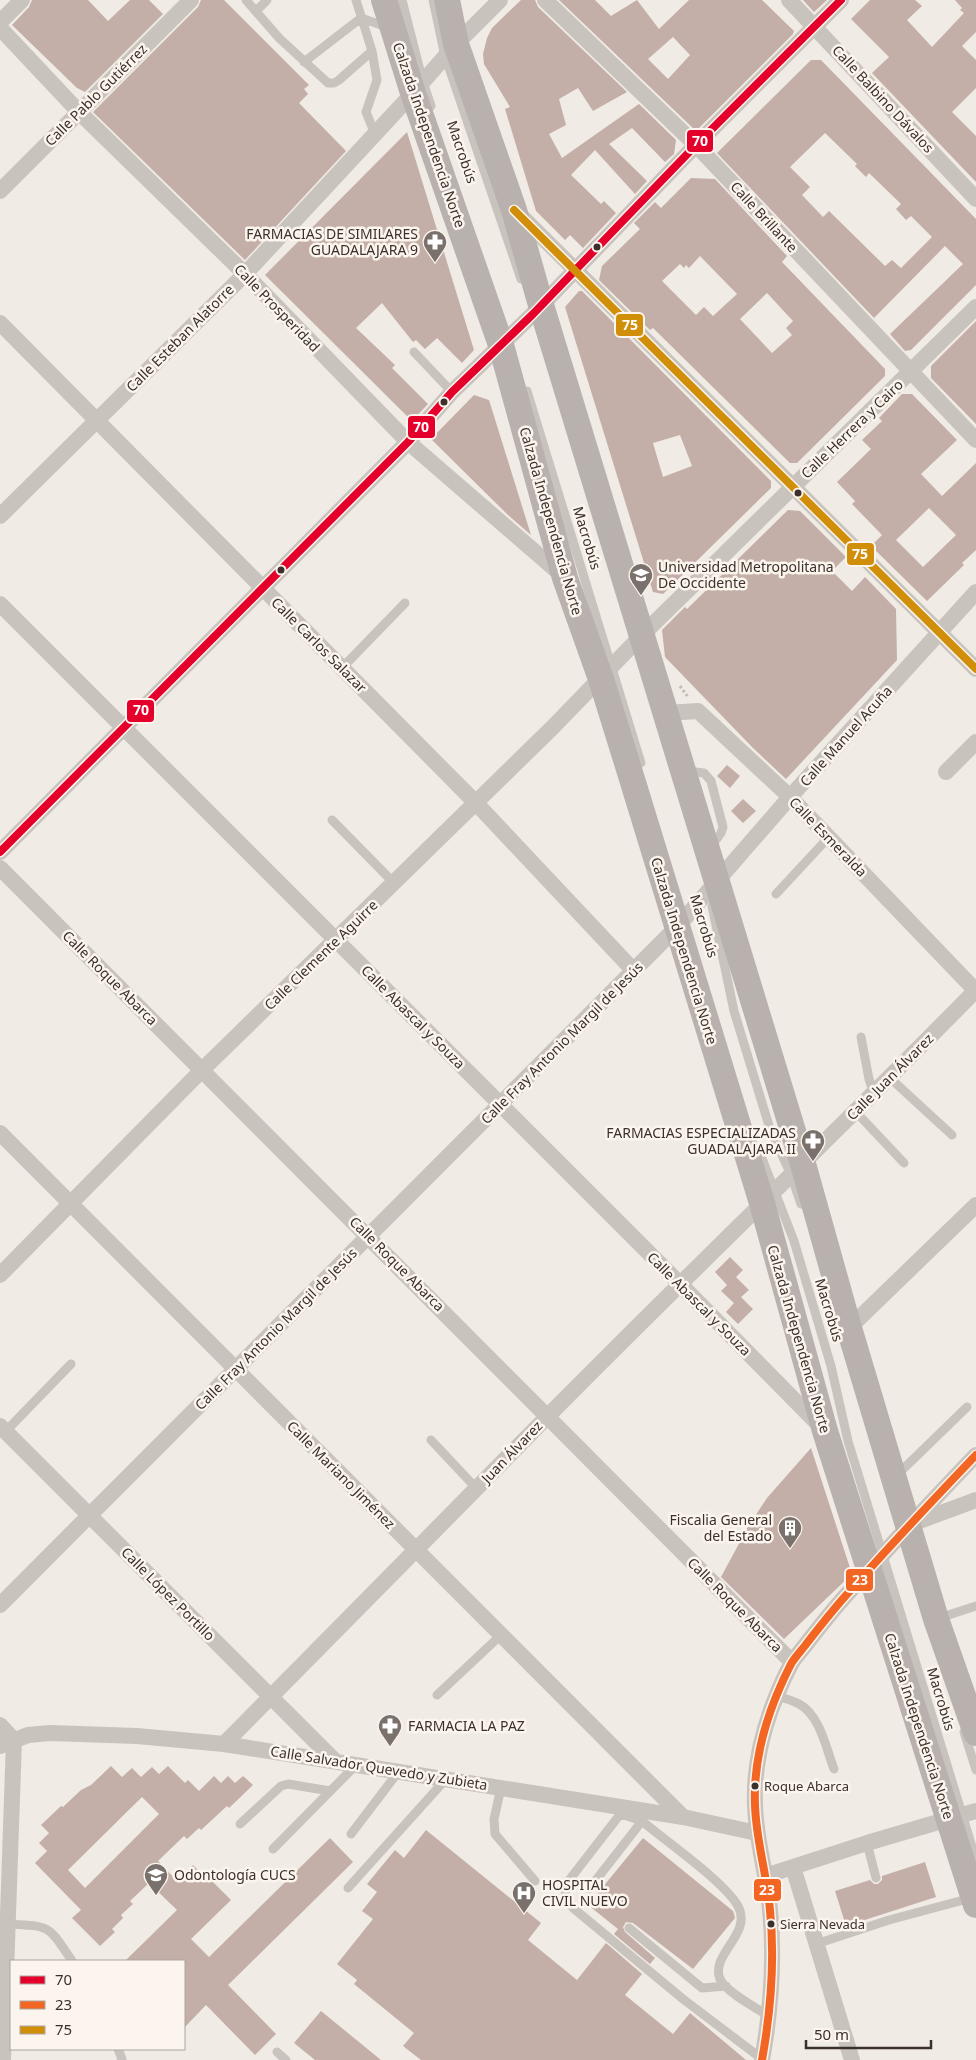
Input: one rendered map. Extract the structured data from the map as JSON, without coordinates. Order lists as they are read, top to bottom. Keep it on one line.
{"streets":{"main road":["Calzada Independencia Norte"],"street":["Calle Pablo Gutiérrez","Calle Balbino Dávalos","Calle Brillante","Calle Prosperidad","Calle Esteban Alatorre","Calle Herrera y Cairo","Calle Carlos Salazar","Calle Manuel Acuña","Calle Esmeralda","Calle Clemente Aguirre","Calle Roque Abarca","Calle Abascal y Souza","Calle Fray Antonio Margil de Jesús","Calle Juan Álvarez","Juan Álvarez","Calle Mariano Jiménez","Calle López Portillo","Calle Salvador Quevedo y Zubieta"],"lane":["Macrobús"]},"crossings":[["Calle Pablo Gutiérrez","Calle Prosperidad"],["Calzada Independencia Norte","Macrobús"],["Calzada Independencia Norte","Calle Prosperidad"],["Calzada Independencia Norte","Calle Esteban Alatorre"],["Calzada Independencia Norte","Calle Clemente Aguirre"],["Calzada Independencia Norte","Calle Abascal y Souza"],["Calzada Independencia Norte","Calle Fray Antonio Margil de Jesús"],["Calzada Independencia Norte","Juan Álvarez"],["Macrobús","Calle Esteban Alatorre"],["Macrobús","Calle Clemente Aguirre"],["Macrobús","Juan Álvarez"],["Calle Brillante","Calle Herrera y Cairo"],["Calle Prosperidad","Calle Esteban Alatorre"],["Calle Esteban Alatorre","Calle Carlos Salazar"],["Calle Herrera y Cairo","Calle Clemente Aguirre"],["Calle Carlos Salazar","Calle Clemente Aguirre"],["Calle Carlos Salazar","Calle Fray Antonio Margil de Jesús"],["Calle Manuel Acuña","Calle Esmeralda"],["Calle Manuel Acuña","Calle Fray Antonio Margil de Jesús"],["Calle Esmeralda","Calle Juan Álvarez"],["Calle Clemente Aguirre","Calle Roque Abarca"],["Calle Clemente Aguirre","Calle Abascal y Souza"],["Calle Clemente Aguirre","Calle Mariano Jiménez"],["Calle Roque Abarca","Calle Fray Antonio Margil de Jesús"],["Calle Roque Abarca","Juan Álvarez"],["Calle Abascal y Souza","Calle Fray Antonio Margil de Jesús"],["Calle Abascal y Souza","Juan Álvarez"],["Calle Fray Antonio Margil de Jesús","Calle Mariano Jiménez"],["Calle Fray Antonio Margil de Jesús","Calle López Portillo"],["Calle Juan Álvarez","Juan Álvarez"],["Juan Álvarez","Calle Mariano Jiménez"],["Juan Álvarez","Calle López Portillo"],["Juan Álvarez","Calle Salvador Quevedo y Zubieta"],["Calle Mariano Jiménez","Calle Salvador Quevedo y Zubieta"],["Calle López Portillo","Calle Salvador Quevedo y Zubieta"]],"places":{"pharmacy":["FARMACIAS DE SIMILARES GUADALAJARA 9","FARMACIAS ESPECIALIZADAS GUADALAJARA II","FARMACIA LA PAZ"],"school or university":["Universidad Metropolitana De Occidente","Odontología CUCS"],"building":["Fiscalia General del Estado"],"other":["Roque Abarca","Sierra Nevada"],"hospital":["HOSPITAL CIVIL NUEVO"]},"lines":["transit line 70","transit line 75","transit line 23"],"legend":["70","23","75"],"scale_bar":"50 m"}
